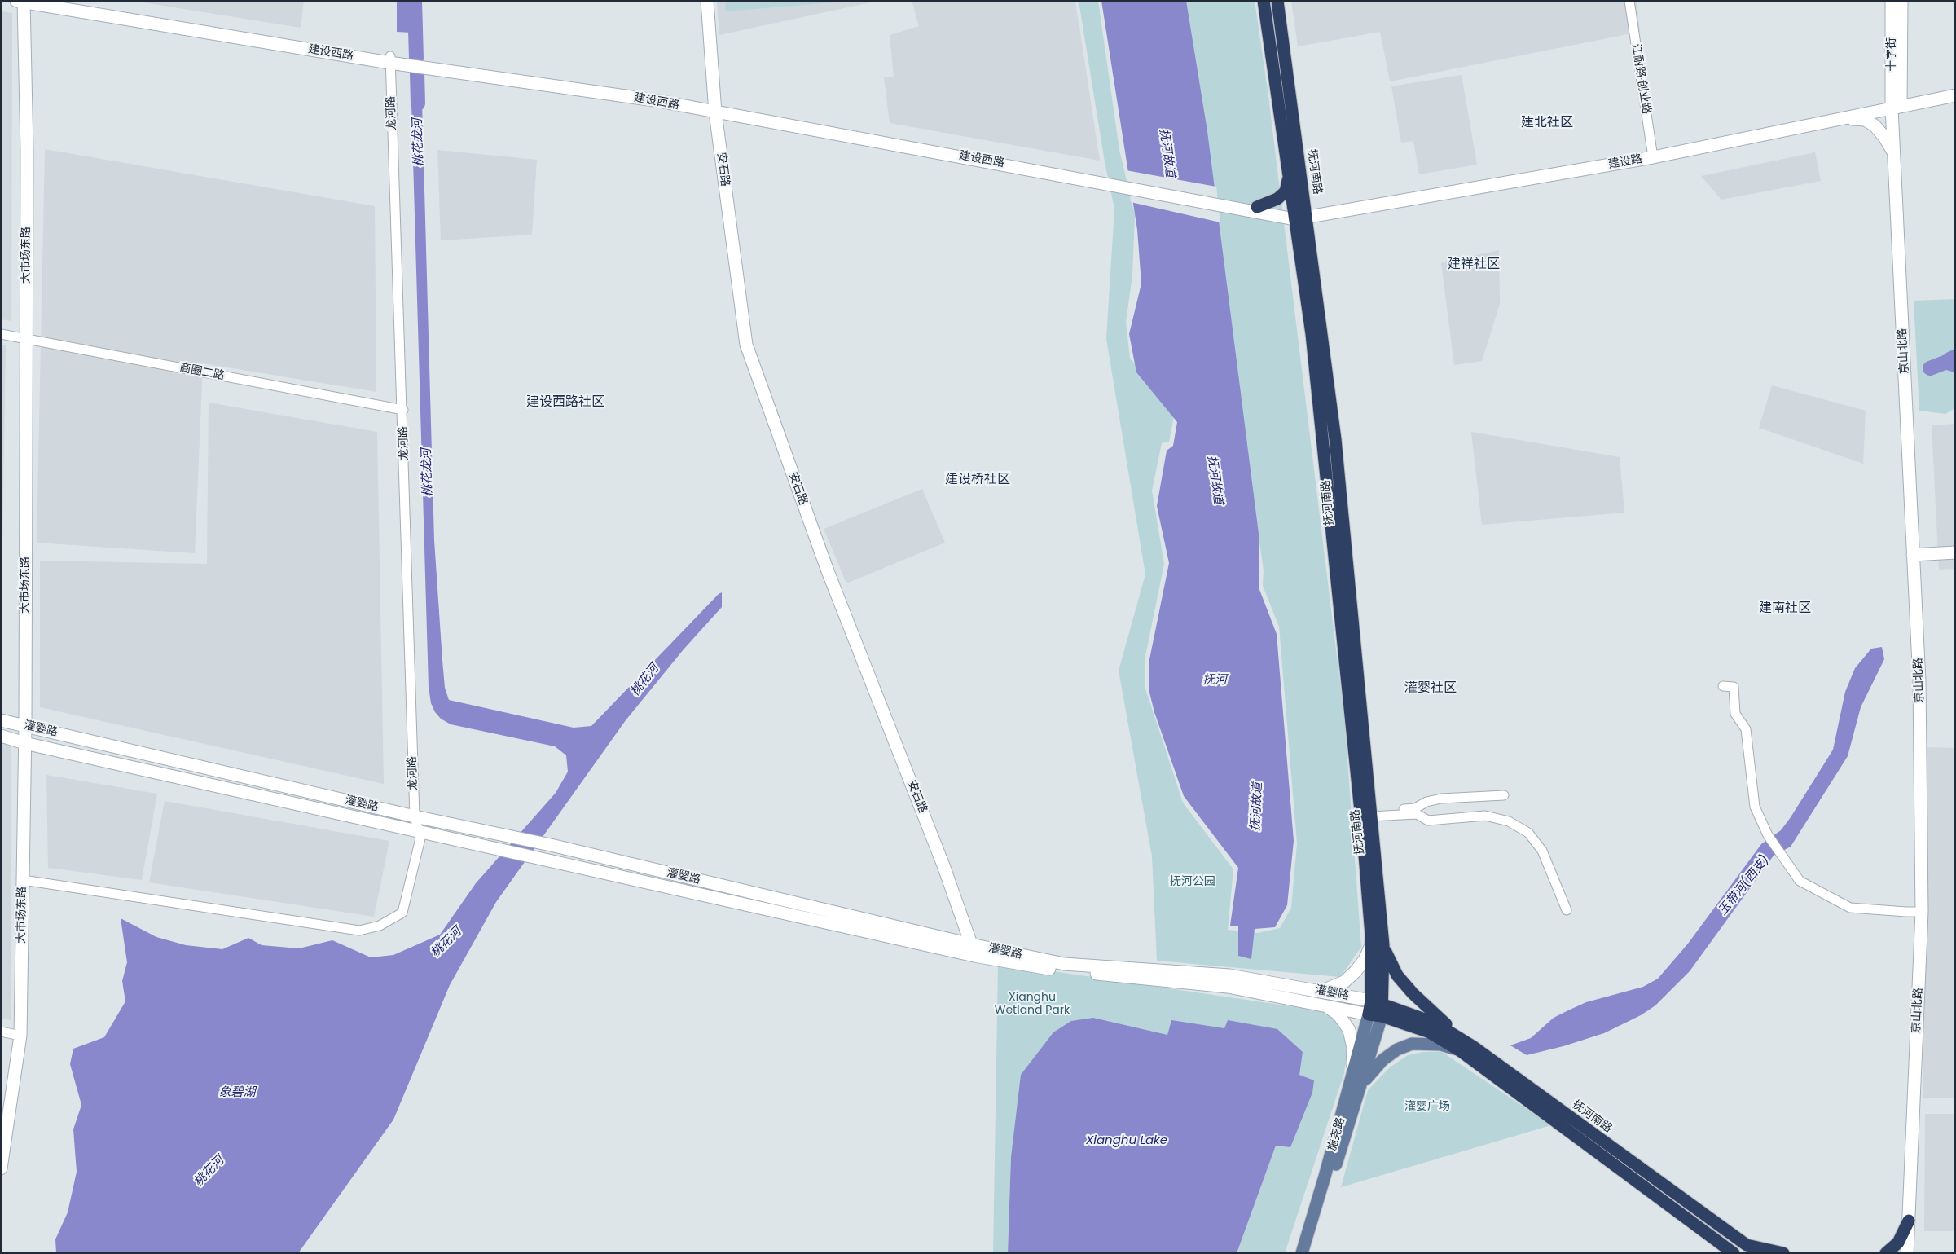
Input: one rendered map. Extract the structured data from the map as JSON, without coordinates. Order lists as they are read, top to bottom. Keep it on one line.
{"streets":{"highway":["抚河南路"],"main road":["建设西路","十字街","建设路","安石路","大市场东路","京山北路","灌婴路","施尧路"],"street":["江耐路·创业路","龙河路","商圈二路"]},"crossings":[["建设西路","龙河路"],["建设西路","建设路"],["建设西路","安石路"],["建设西路","抚河南路"],["建设西路","大市场东路"],["十字街","建设路"],["十字街","京山北路"],["江耐路·创业路","建设路"],["龙河路","大市场东路"],["龙河路","商圈二路"],["龙河路","灌婴路"],["建设路","抚河南路"],["建设路","京山北路"],["安石路","灌婴路"],["抚河南路","灌婴路"],["抚河南路","施尧路"],["大市场东路","商圈二路"],["大市场东路","灌婴路"],["灌婴路","施尧路"]],"districts":["建北社区","建祥社区","建设西路社区","建设桥社区","建南社区","灌婴社区"],"water":["桃花龙河","抚河故道","桃花河","抚河","玉带河(西支)","象碧湖","Xianghu Lake"],"parks":["抚河公园","Xianghu Wetland Park","灌婴广场"]}
